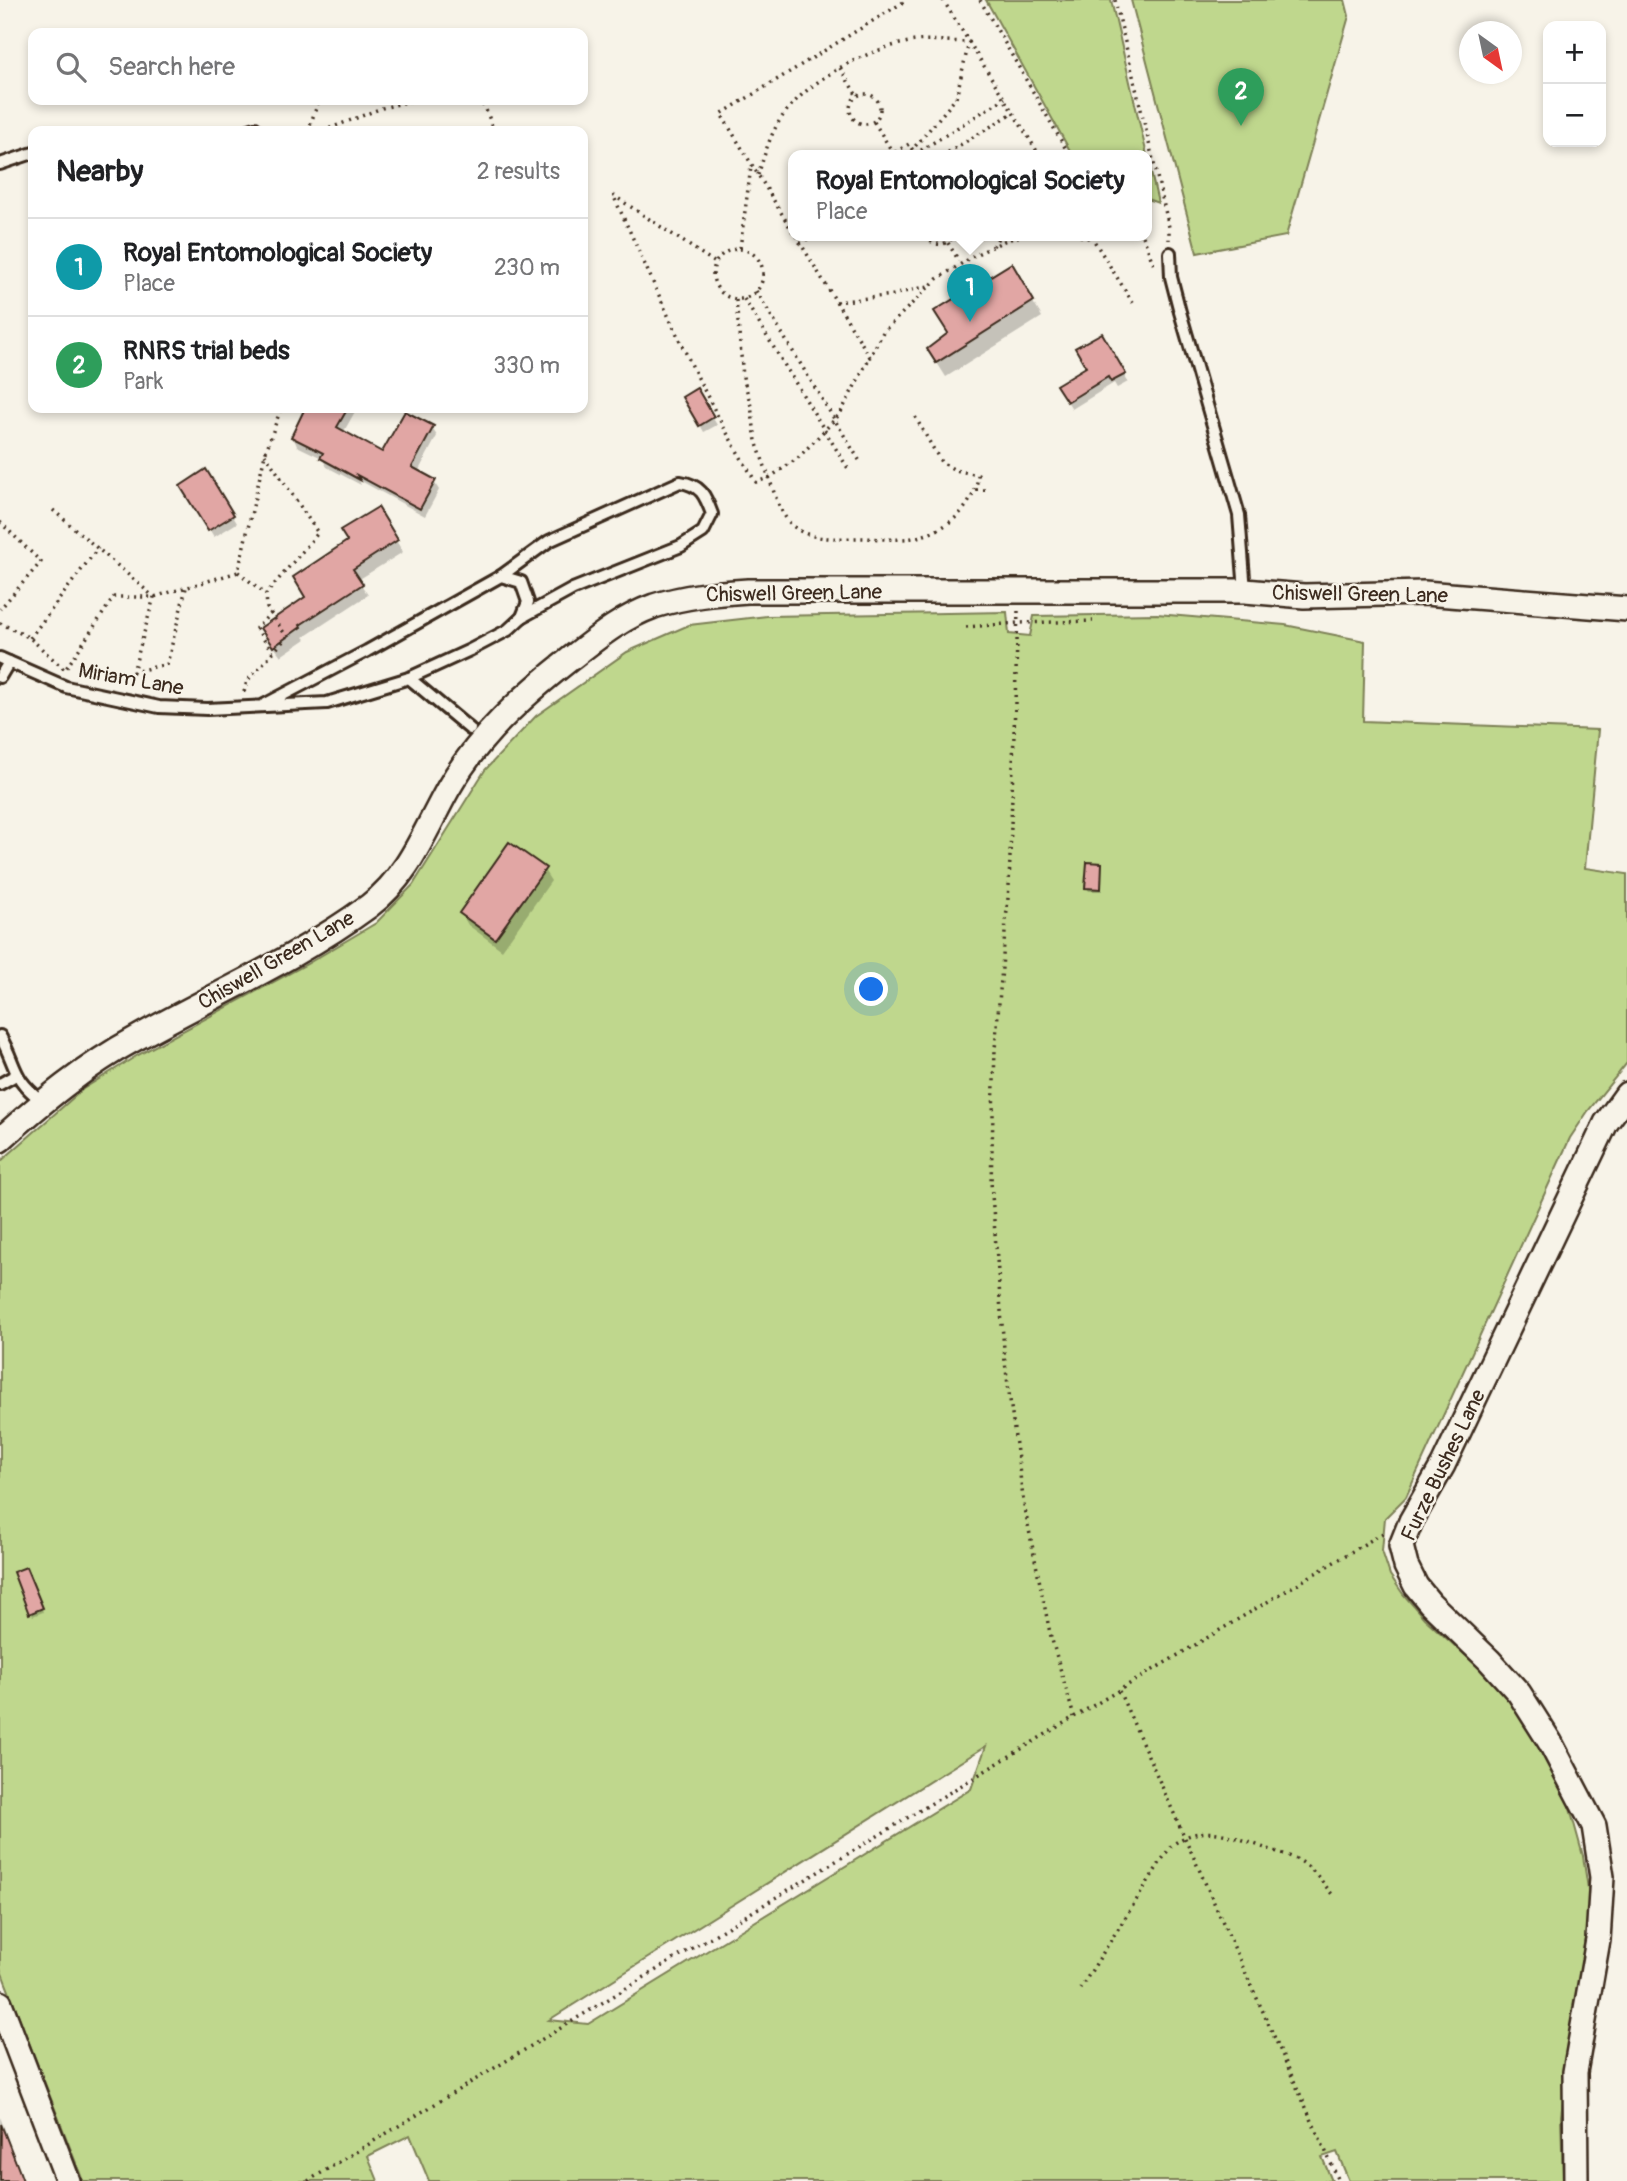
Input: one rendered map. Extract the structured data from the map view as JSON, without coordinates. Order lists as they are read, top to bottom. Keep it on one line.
{"streets":{"street":["Chiswell Green Lane","Furze Bushes Lane"],"lane":["Miriam Lane"]},"north":"bottom right","page":{"map_buttons":["+","−"],"search":"Search here","pins":["2","1"],"heading":["Nearby","2 results"],"popup":["Royal Entomological Society","Place"],"list":[{"mark":"1","name":"Royal Entomological Society","note":"Place","value":"230 m"},{"mark":"2","name":"RNRS trial beds","note":"Park","value":"330 m"}]}}
